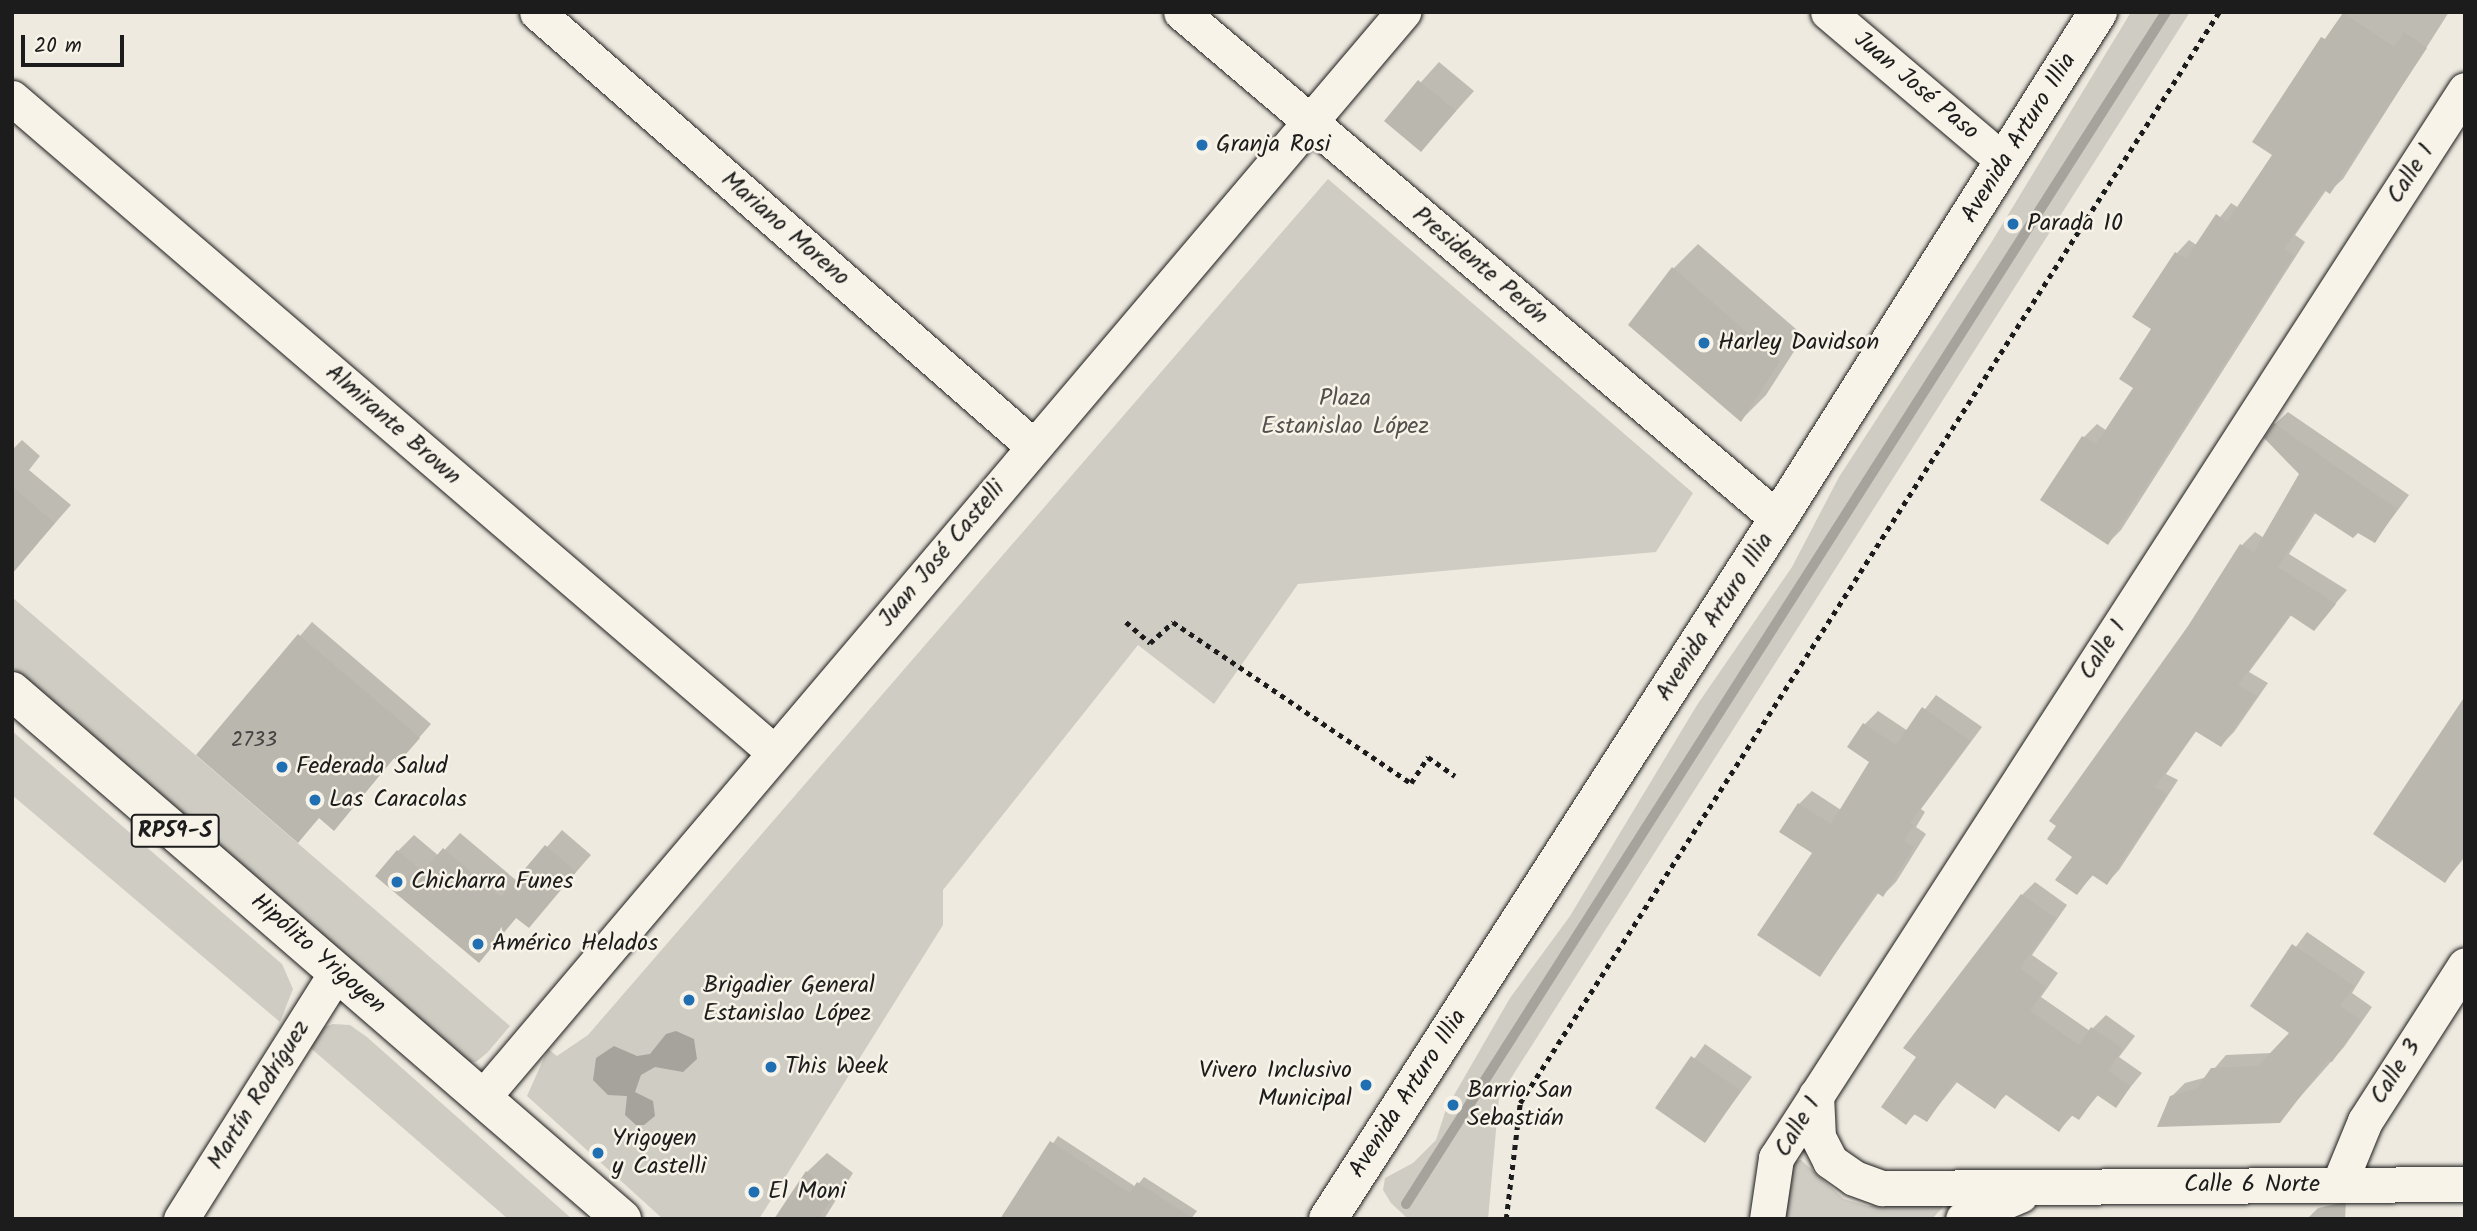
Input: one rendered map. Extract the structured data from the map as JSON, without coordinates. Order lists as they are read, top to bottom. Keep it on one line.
{"streets":{"main road":["Avenida Arturo Illia","RP59-S","Hipólito Yrigoyen"],"street":["Juan José Paso","Calle 1","Mariano Moreno","Presidente Perón","Almirante Brown","Juan José Castelli","Calle 3","Martín Rodríguez","Calle 6 Norte"]},"crossings":[["Juan José Paso","Avenida Arturo Illia"],["Avenida Arturo Illia","Presidente Perón"],["Calle 1","Calle 6 Norte"],["Mariano Moreno","Juan José Castelli"],["Presidente Perón","Juan José Castelli"],["Almirante Brown","Juan José Castelli"],["Juan José Castelli","Hipólito Yrigoyen"],["Hipólito Yrigoyen","Martín Rodríguez"],["Calle 3","Calle 6 Norte"]],"parks":["Plaza Estanislao López"],"places":["Granja Rosi","Parada 10","Harley Davidson","Federada Salud","Las Caracolas","Chicharra Funes","Américo Helados","Brigadier General Estanislao López","This Week","Vivero Inclusivo Municipal","Barrio San Sebastián","Yrigoyen y Castelli","El Moni"],"house_numbers":["2733"],"scale_bar":"20 m"}
